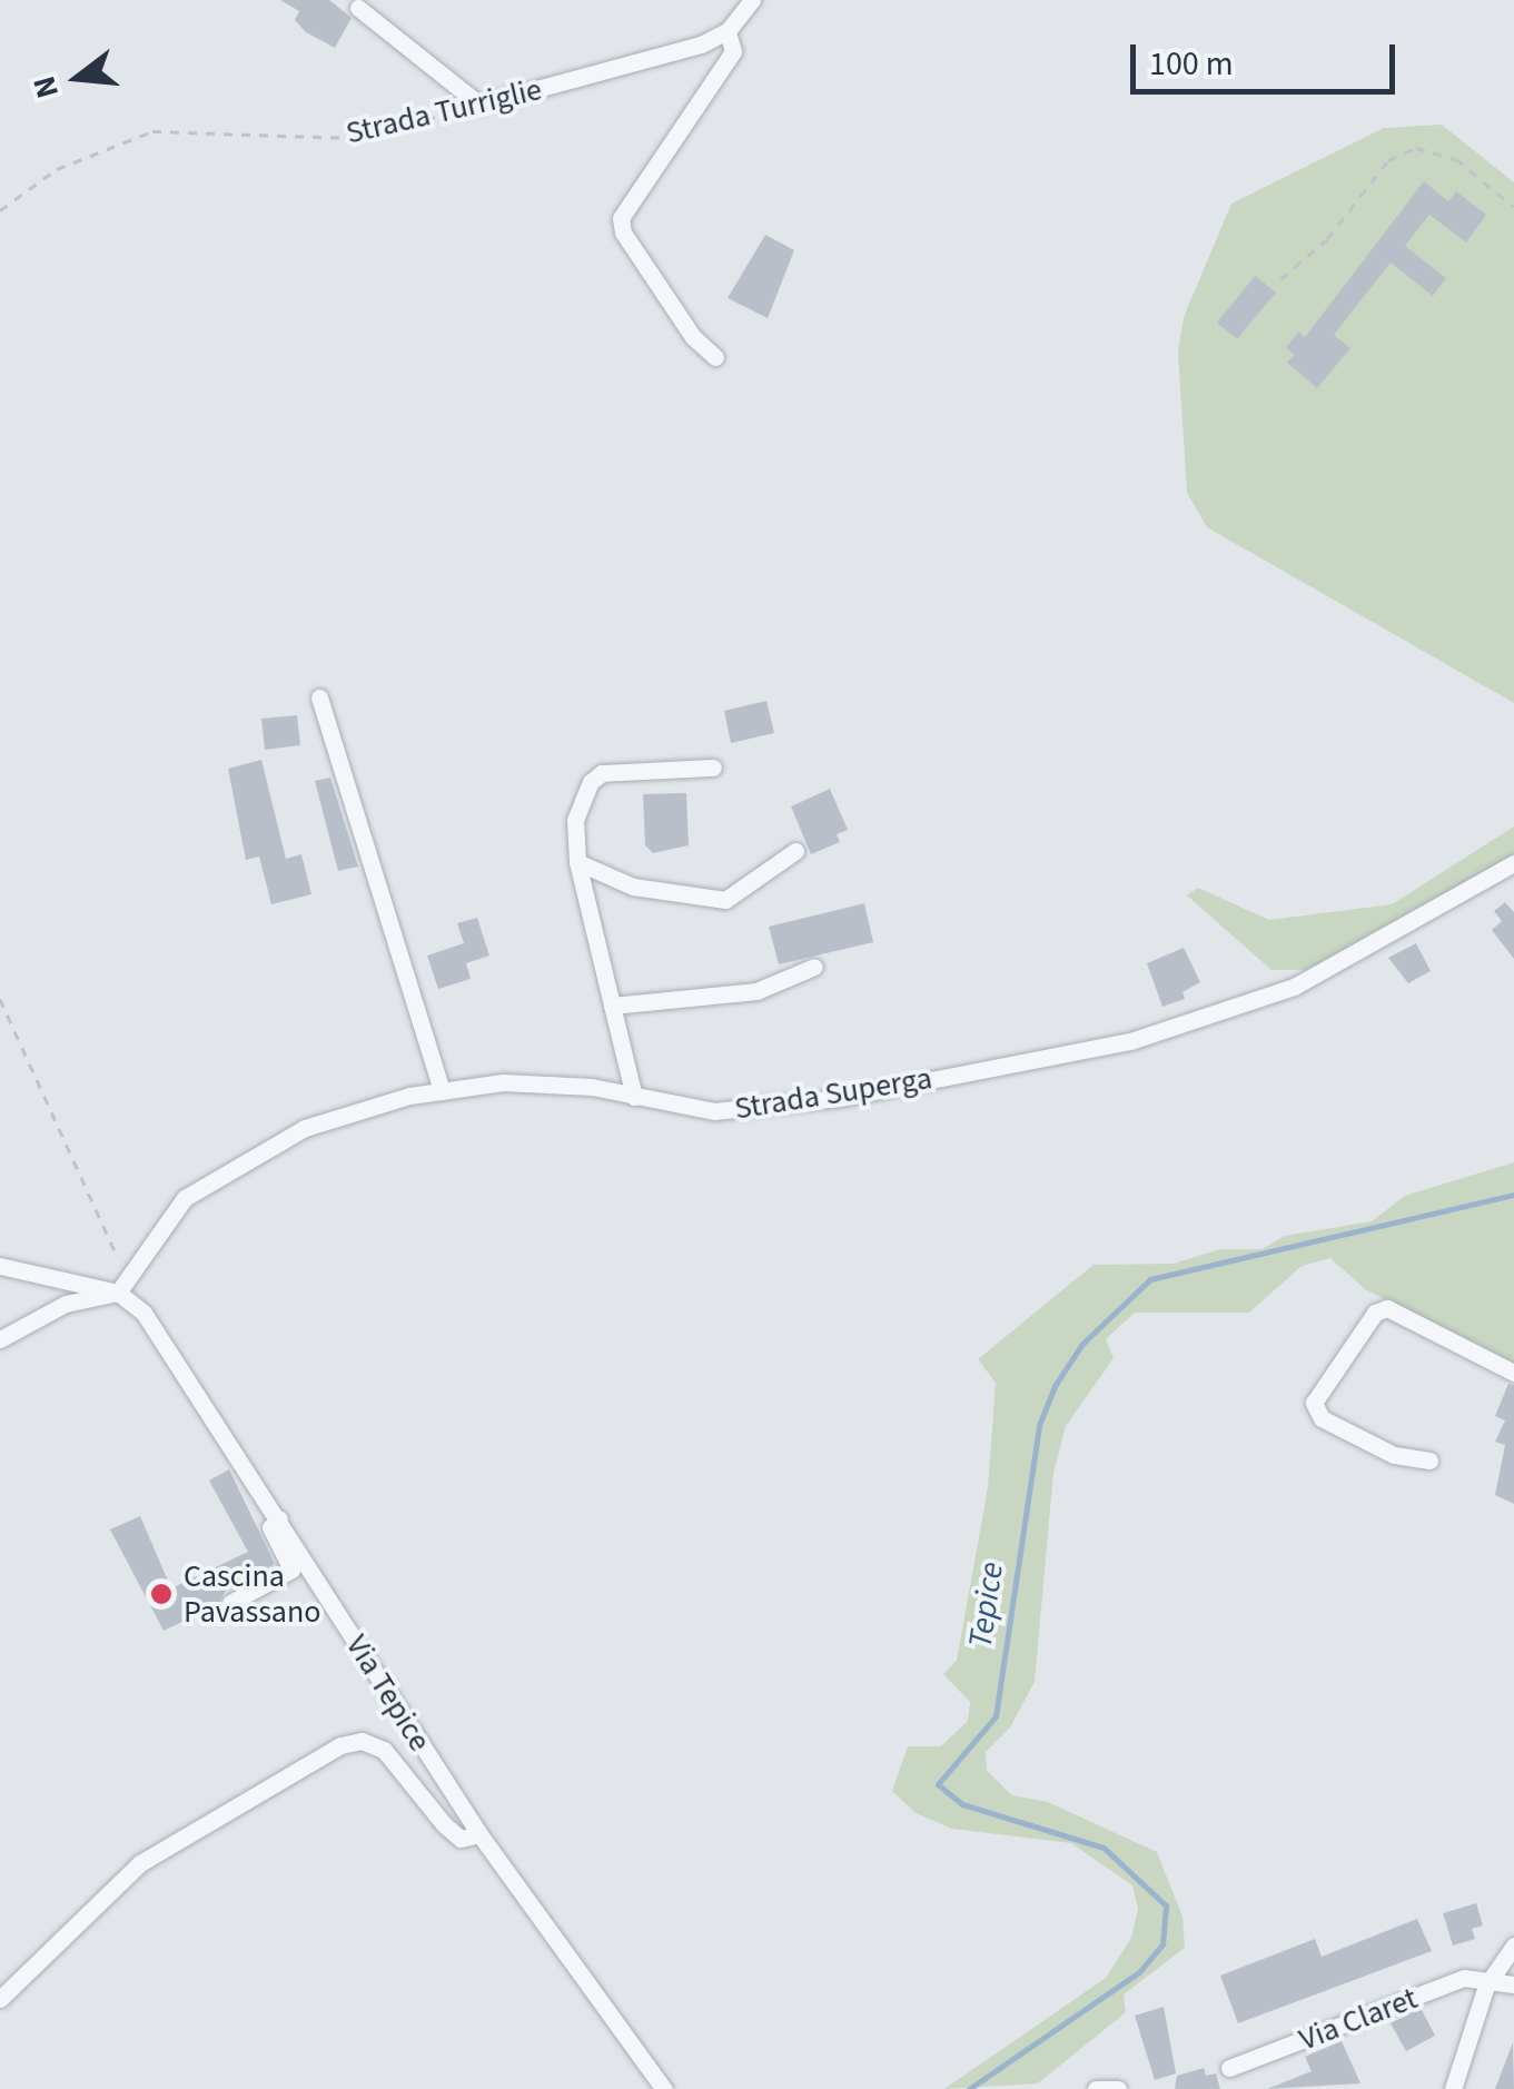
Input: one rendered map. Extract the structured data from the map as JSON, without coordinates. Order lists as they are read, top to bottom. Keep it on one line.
{"streets":{"street":["Strada Turriglie","Strada Superga","Via Tepice","Via Claret"]},"crossings":[["Strada Superga","Via Tepice"]],"water":["Tepice"],"places":["Cascina Pavassano"],"scale_bar":"100 m","north":"left"}
